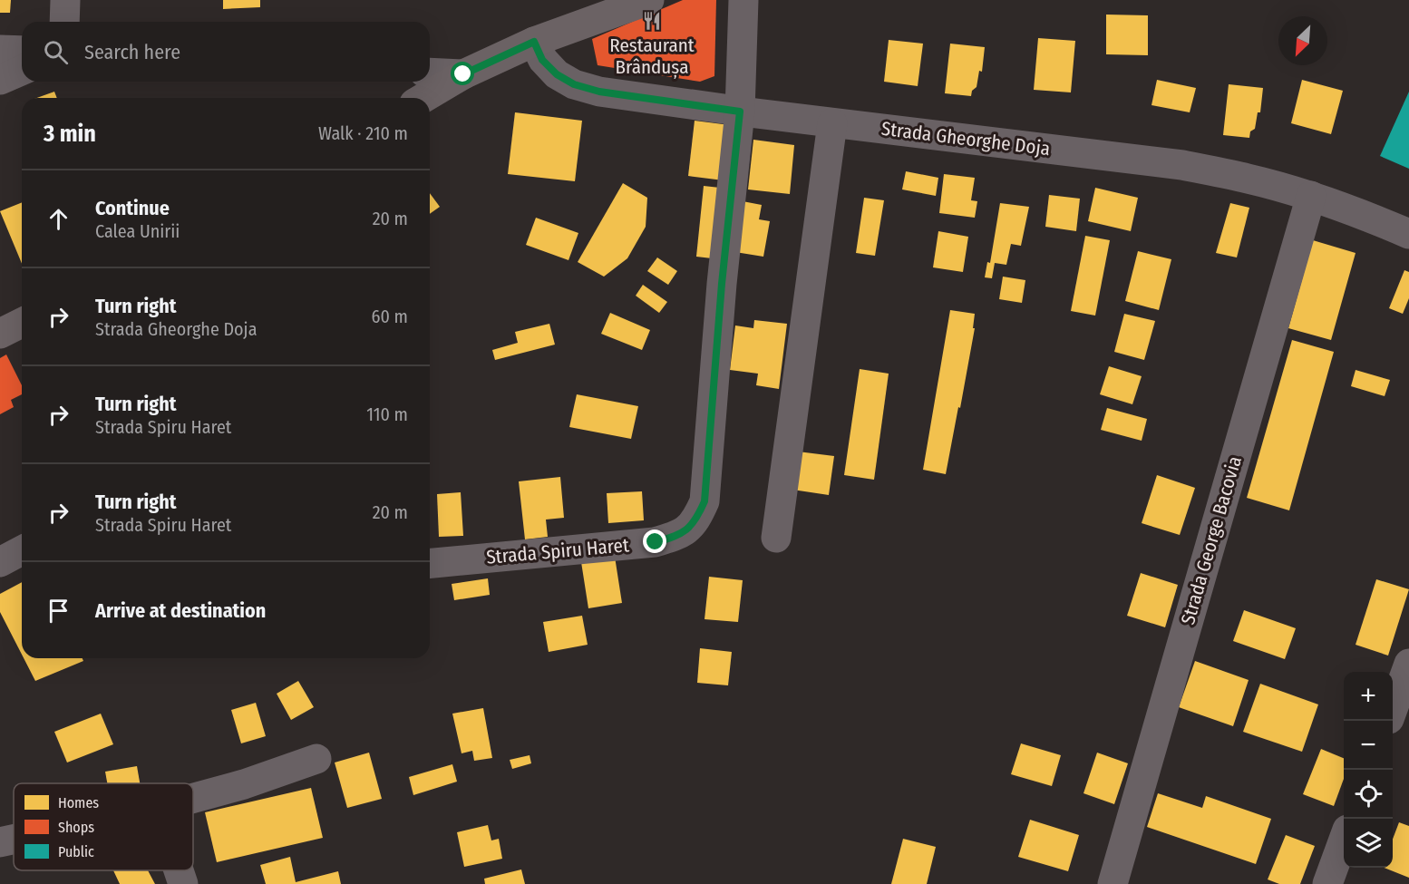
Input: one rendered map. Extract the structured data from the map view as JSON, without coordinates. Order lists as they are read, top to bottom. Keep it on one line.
{"streets":{"street":["Strada Gheorghe Doja","Strada George Bacovia","Strada Spiru Haret"]},"crossings":[["Strada Gheorghe Doja","Strada George Bacovia"],["Strada Gheorghe Doja","Strada Spiru Haret"]],"places":{"restaurant":["Restaurant Brândușa"]},"legend":["Homes","Shops","Public"],"north":"bottom left","page":{"search":"Search here","heading":["3 min","Walk · 210 m"],"list":[["Continue","Calea Unirii","20 m"],["Turn right","Strada Gheorghe Doja","60 m"],["Turn right","Strada Spiru Haret","110 m"],["Turn right","Strada Spiru Haret","20 m"],"Arrive at destination"],"map_buttons":["+","−"]}}
